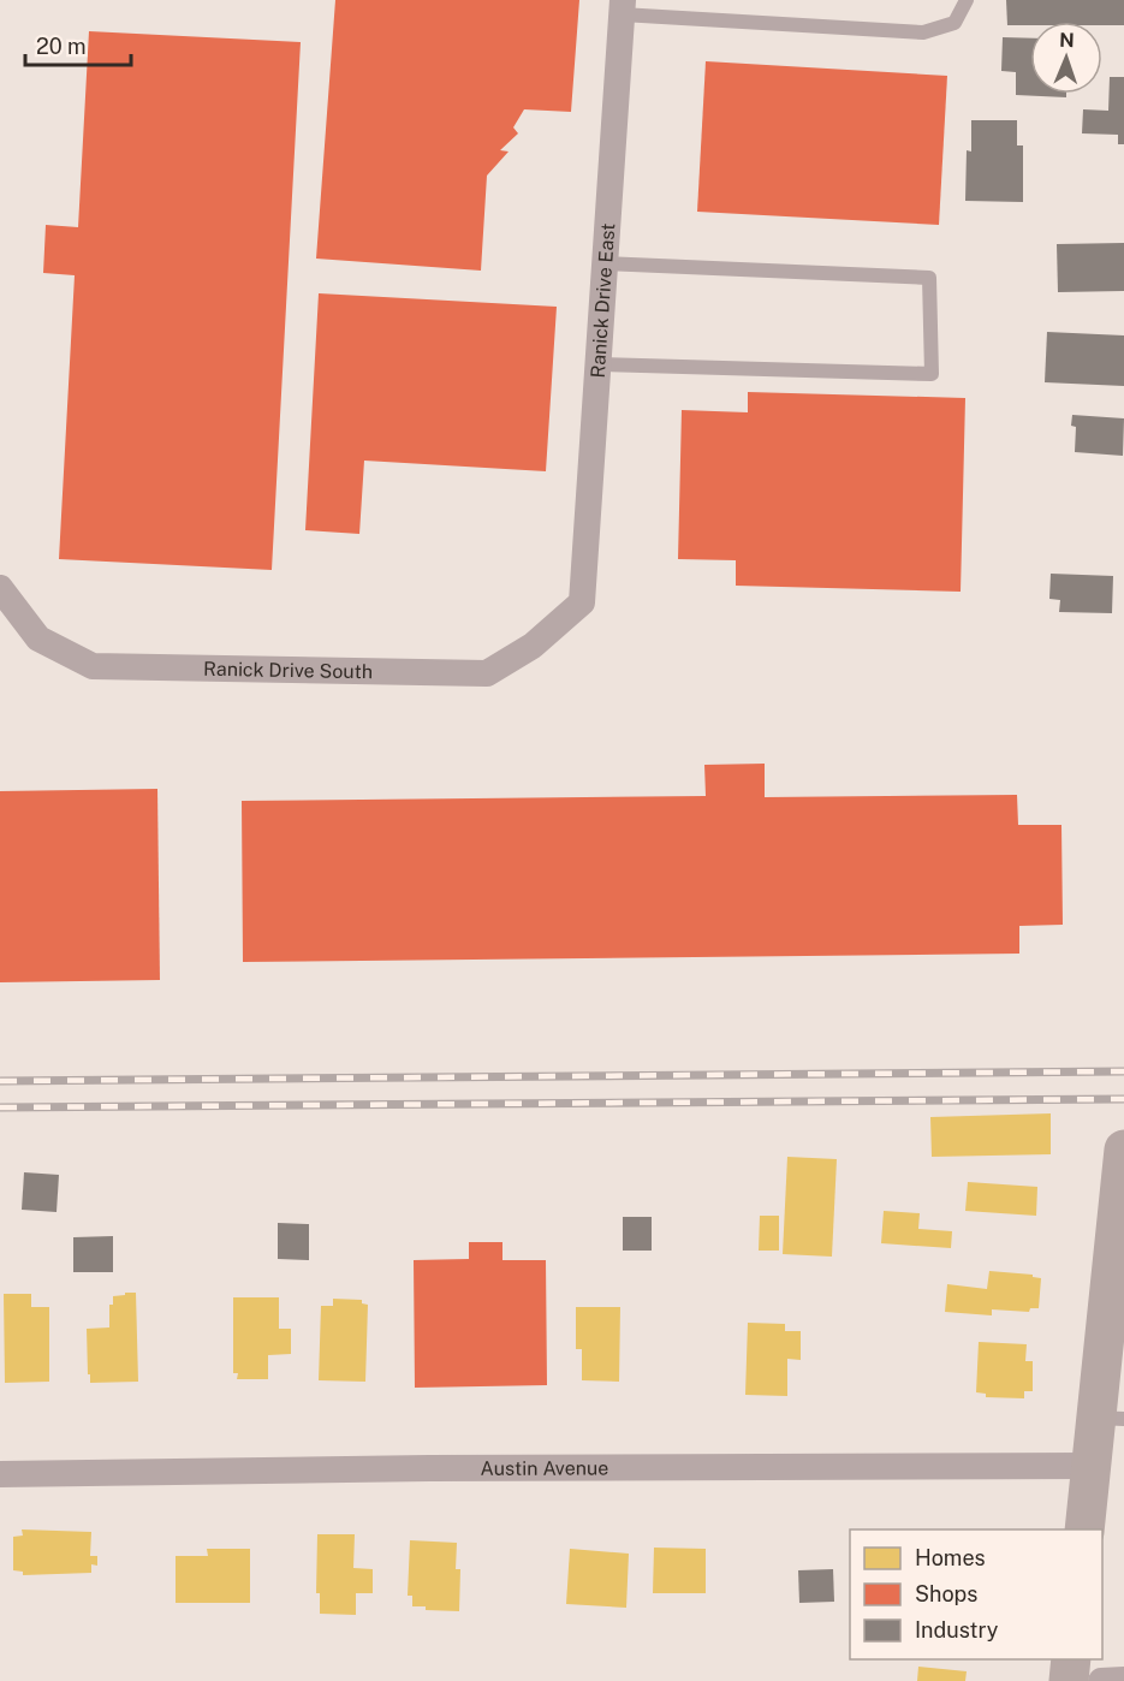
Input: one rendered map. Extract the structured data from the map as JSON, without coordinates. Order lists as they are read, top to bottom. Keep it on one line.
{"streets":{"street":["Ranick Drive East","Ranick Drive South","Austin Avenue"]},"crossings":[["Ranick Drive East","Ranick Drive South"]],"legend":["Homes","Shops","Industry"],"scale_bar":"20 m","north":"top"}
